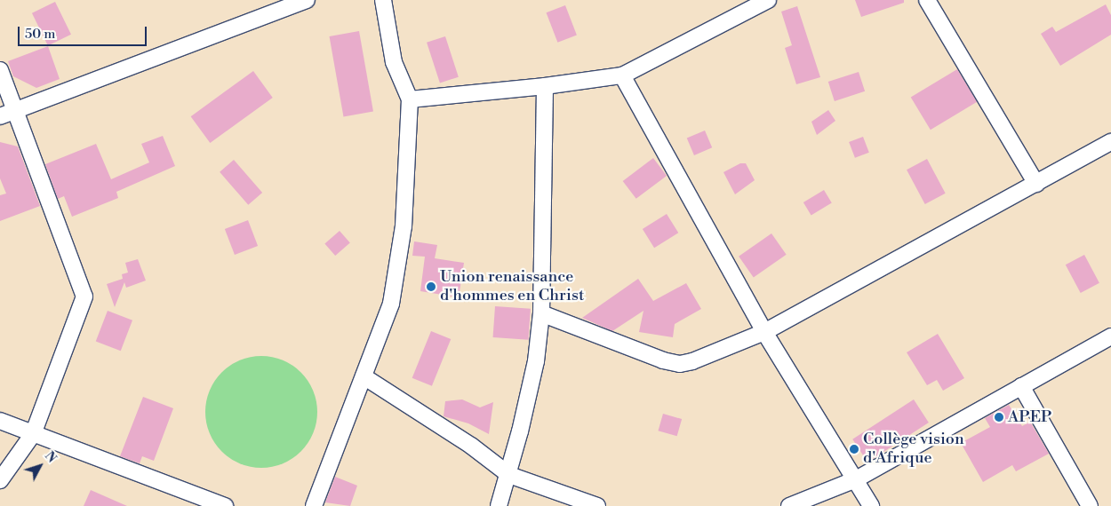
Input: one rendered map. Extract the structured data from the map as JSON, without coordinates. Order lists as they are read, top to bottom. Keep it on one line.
{"places":["Union renaissance d'hommes en Christ","APEP","Collège vision d'Afrique"],"scale_bar":"50 m","north":"top right"}
